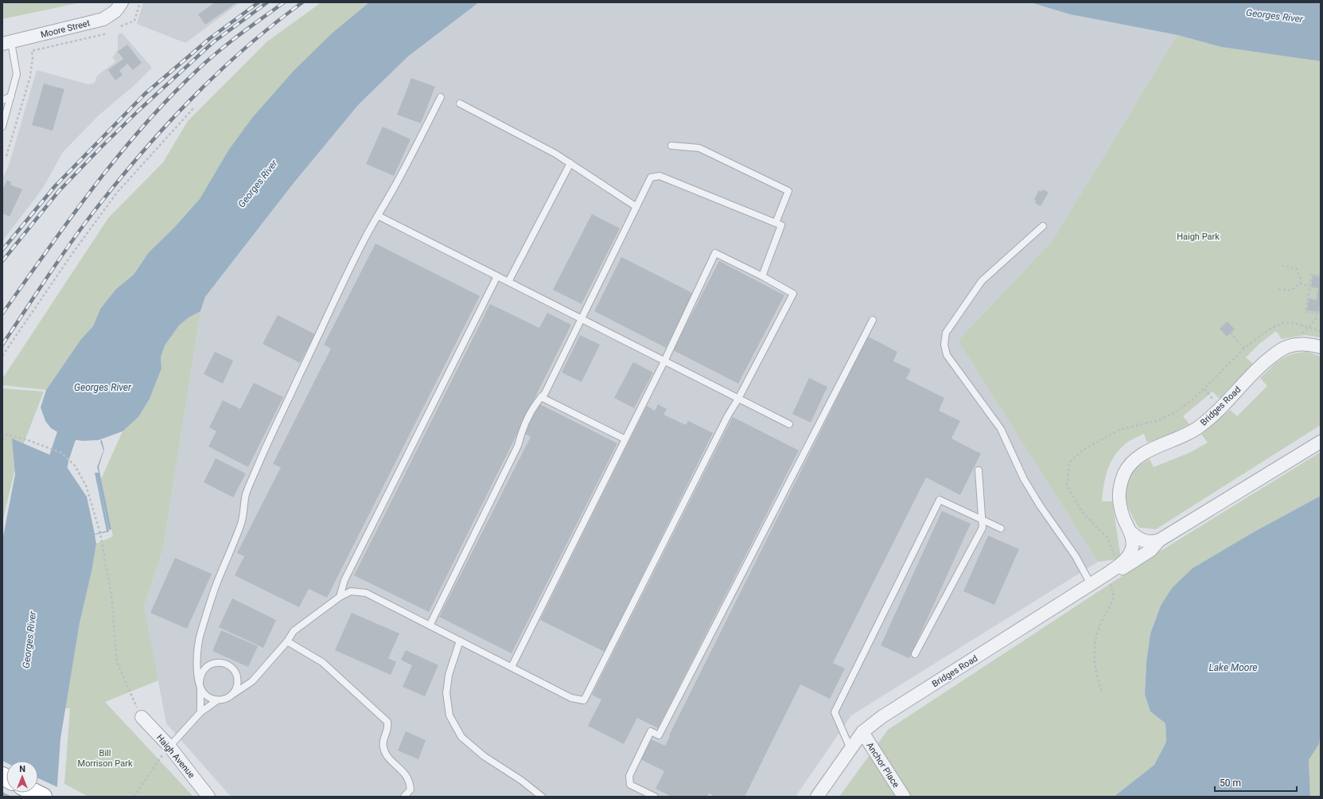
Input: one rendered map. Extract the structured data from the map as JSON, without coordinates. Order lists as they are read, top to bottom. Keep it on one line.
{"streets":{"street":["Moore Street","Bridges Road","Haigh Avenue","Anchor Place"]},"crossings":[["Bridges Road","Anchor Place"]],"water":["Georges River","Lake Moore"],"parks":["Haigh Park","Bill Morrison Park"],"scale_bar":"50 m","north":"top"}
